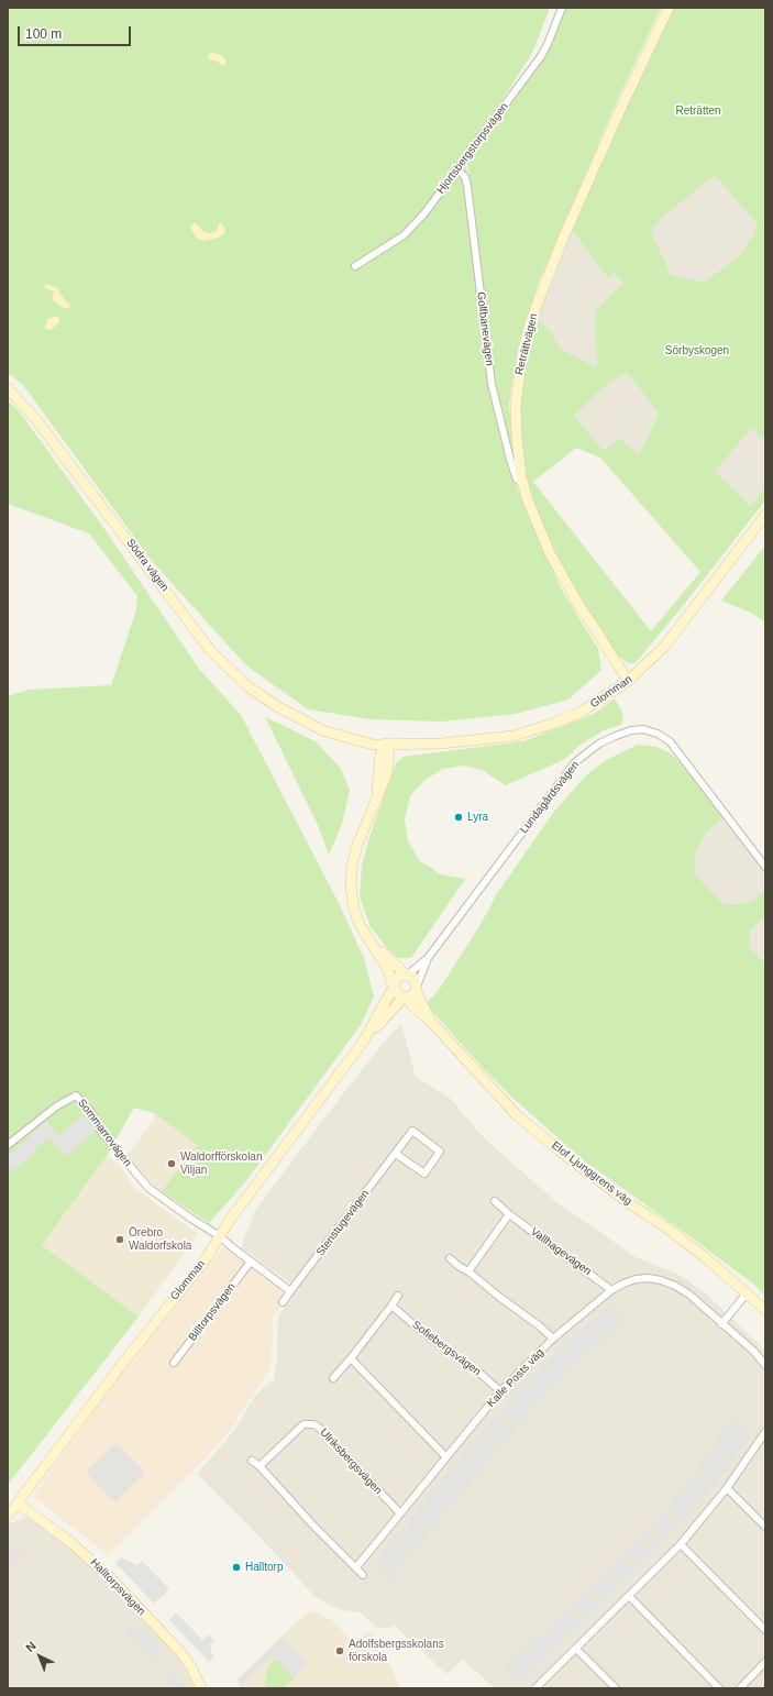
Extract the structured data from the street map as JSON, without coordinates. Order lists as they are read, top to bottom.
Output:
{
  "streets": {
    "street": [
      "Hjortsbergstorpsvägen",
      "Golfbanevägen",
      "Reträttvägen",
      "Södra vägen",
      "Glomman",
      "Lundagårdsvägen",
      "Sommarrovägen",
      "Elof Ljunggrens väg",
      "Stenstugevägen",
      "Vallhagevägen",
      "Billtorpsvägen",
      "Sofiebergsvägen",
      "Kalle Posts väg",
      "Ulriksbergsvägen",
      "Halltorpsvägen"
    ]
  },
  "crossings": [
    ["Hjortsbergstorpsvägen", "Golfbanevägen"],
    ["Golfbanevägen", "Reträttvägen"],
    ["Reträttvägen", "Glomman"],
    ["Södra vägen", "Glomman"],
    ["Glomman", "Lundagårdsvägen"],
    ["Glomman", "Sommarrovägen"],
    ["Glomman", "Elof Ljunggrens väg"],
    ["Glomman", "Halltorpsvägen"],
    ["Lundagårdsvägen", "Elof Ljunggrens väg"],
    ["Vallhagevägen", "Kalle Posts väg"],
    ["Sofiebergsvägen", "Kalle Posts väg"],
    ["Kalle Posts väg", "Ulriksbergsvägen"]
  ],
  "parks": ["Reträtten", "Sörbyskogen"],
  "places": [
    "Lyra",
    "Waldorfförskolan Viljan",
    "Örebro Waldorfskola",
    "Halltorp",
    "Adolfsbergsskolans förskola"
  ],
  "scale_bar": "100 m",
  "north": "top left"
}
